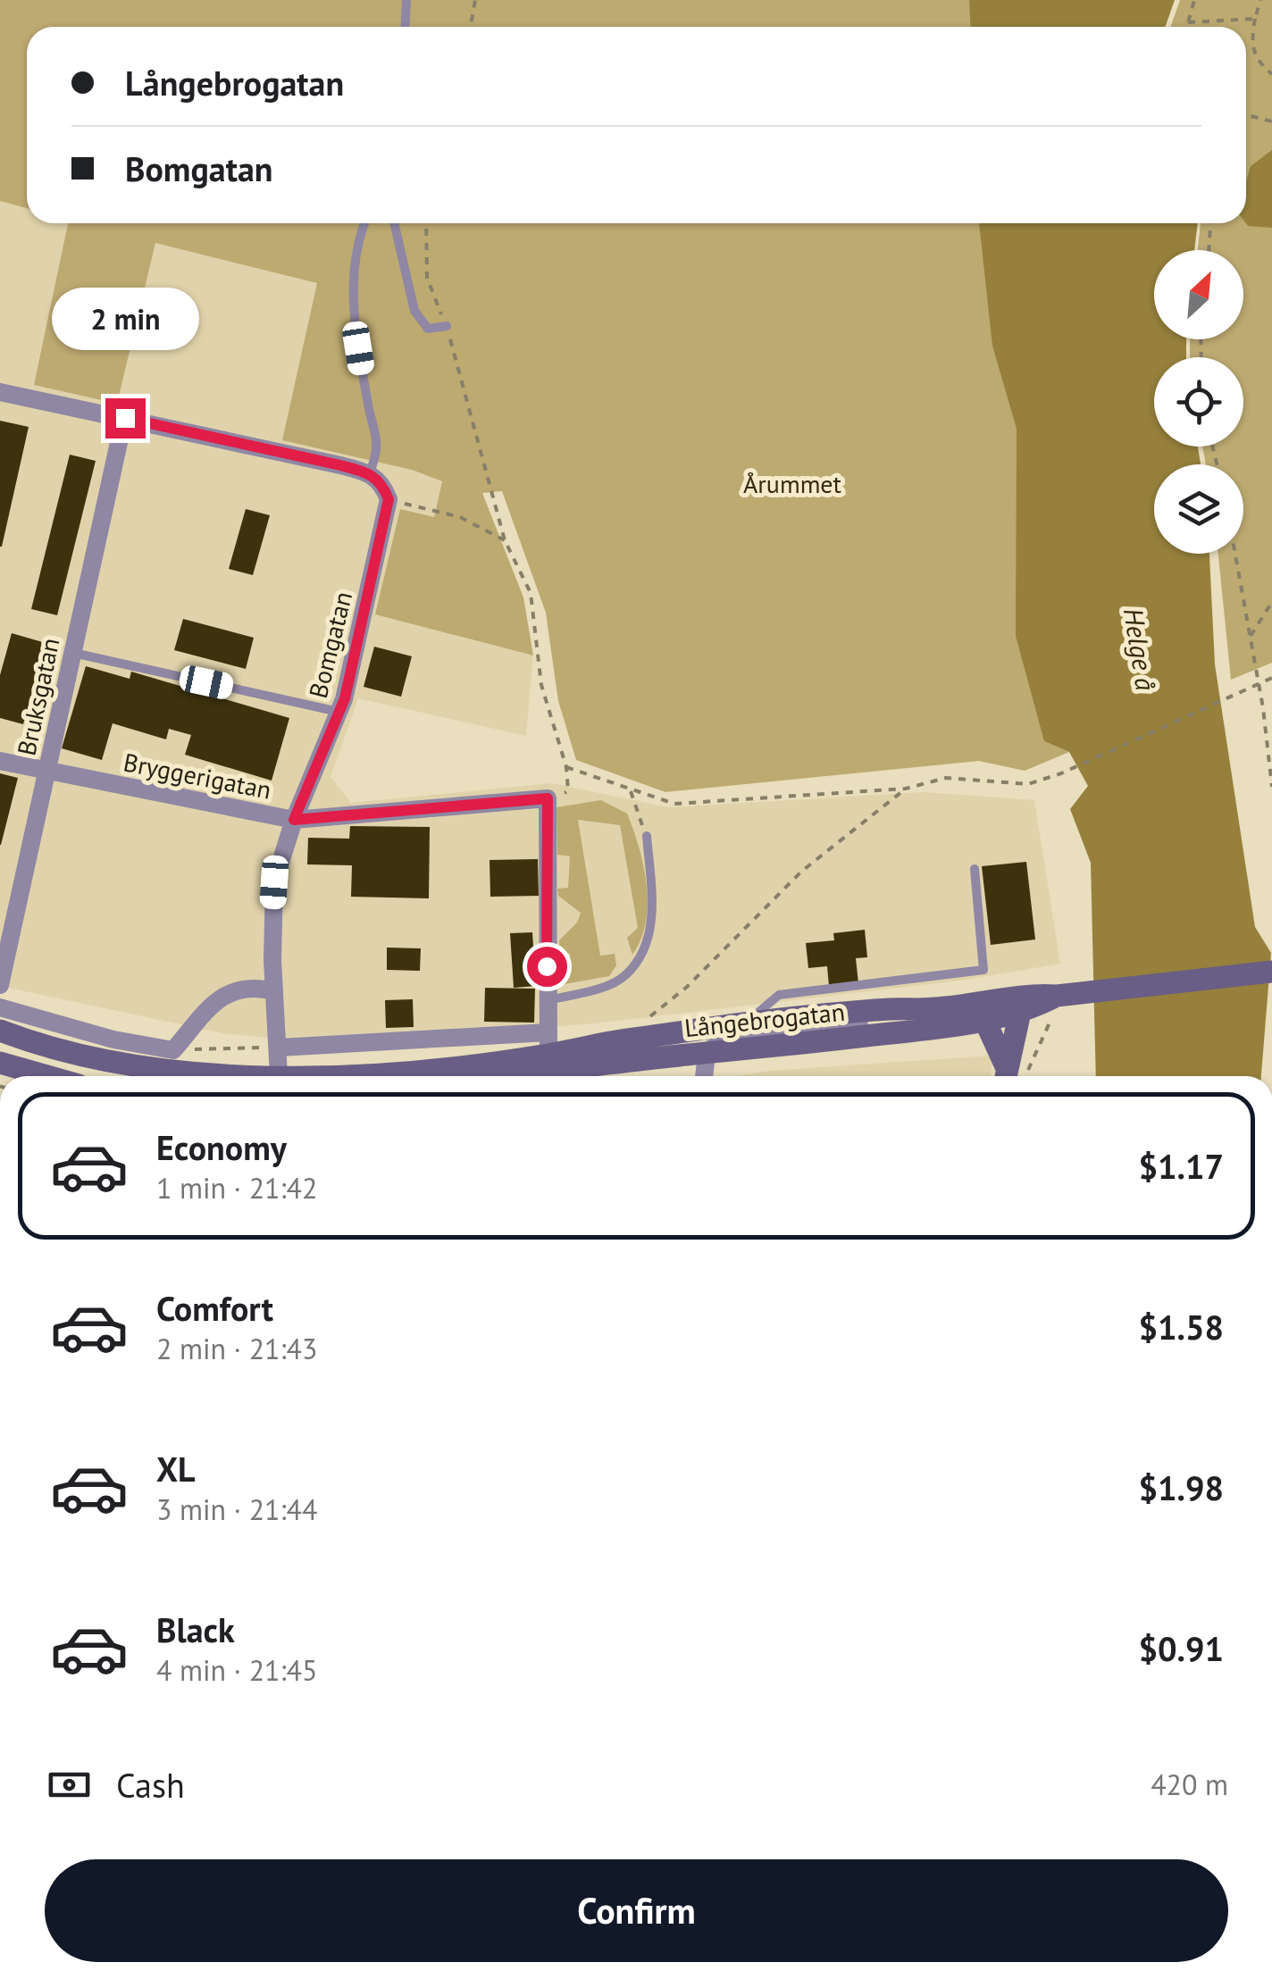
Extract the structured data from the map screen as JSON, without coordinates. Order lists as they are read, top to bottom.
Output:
{
  "streets": {
    "main road": ["Långebrogatan"],
    "street": ["Bomgatan", "Bruksgatan", "Bryggerigatan"]
  },
  "crossings": [
    ["Bomgatan", "Bryggerigatan"],
    ["Bruksgatan", "Bryggerigatan"]
  ],
  "water": ["Helge å"],
  "parks": ["Årummet"],
  "north": "top right",
  "page": {
    "banner": ["Långebrogatan", "Bomgatan"],
    "bubble": "2 min",
    "list": [
      {
        "name": "Economy",
        "note": "1 min · 21:42",
        "value": "$1.17"
      },
      {
        "name": "Comfort",
        "note": "2 min · 21:43",
        "value": "$1.58"
      },
      {
        "name": "XL",
        "note": "3 min · 21:44",
        "value": "$1.98"
      },
      {
        "name": "Black",
        "note": "4 min · 21:45",
        "value": "$0.91"
      }
    ],
    "pay": ["Cash", "420 m"],
    "buttons": "Confirm"
  }
}
